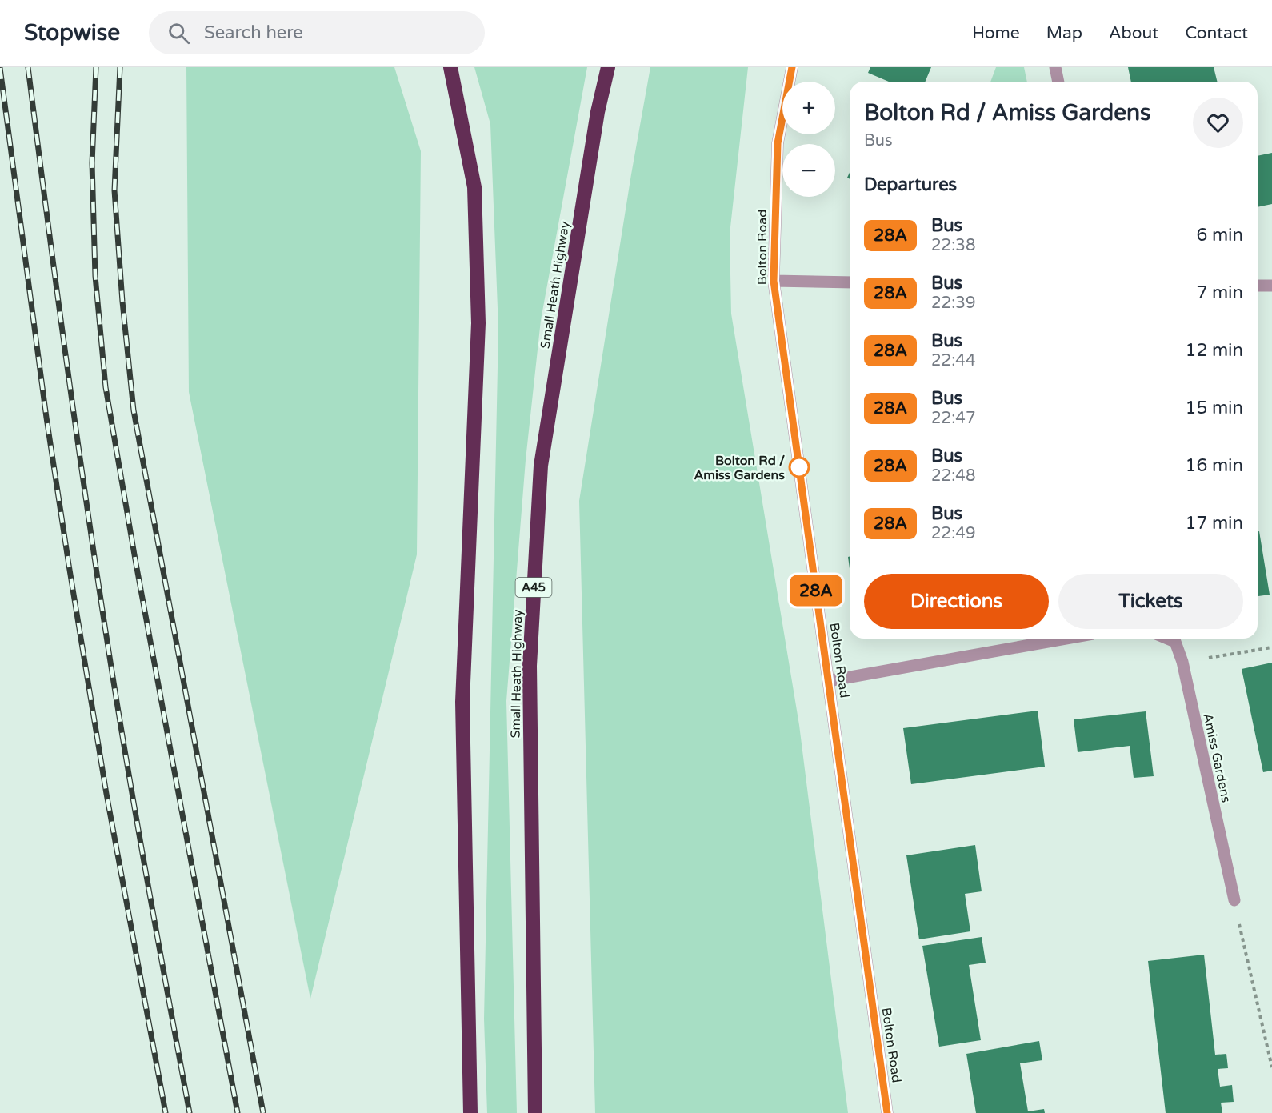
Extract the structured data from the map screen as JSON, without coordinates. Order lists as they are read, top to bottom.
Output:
{
  "streets": {
    "highway": ["Small Heath Highway", "A45"],
    "street": ["Bolton Road", "Amiss Gardens"]
  },
  "places": ["Bolton Rd / Amiss Gardens"],
  "lines": ["bus line 28A"],
  "page": {
    "header": "Stopwise",
    "search": "Search here",
    "nav": [
      "Home",
      "Map",
      "About",
      "Contact"
    ],
    "on_map": "28A",
    "map_buttons": ["+", "−"],
    "heading": [
      ["Bolton Rd / Amiss Gardens", "Bus"],
      "Departures"
    ],
    "list": [
      {
        "mark": "28A",
        "name": "Bus",
        "note": "22:38",
        "value": "6 min"
      },
      {
        "mark": "28A",
        "name": "Bus",
        "note": "22:39",
        "value": "7 min"
      },
      {
        "mark": "28A",
        "name": "Bus",
        "note": "22:44",
        "value": "12 min"
      },
      {
        "mark": "28A",
        "name": "Bus",
        "note": "22:47",
        "value": "15 min"
      },
      {
        "mark": "28A",
        "name": "Bus",
        "note": "22:48",
        "value": "16 min"
      },
      {
        "mark": "28A",
        "name": "Bus",
        "note": "22:49",
        "value": "17 min"
      }
    ],
    "buttons": ["Directions", "Tickets"]
  }
}
